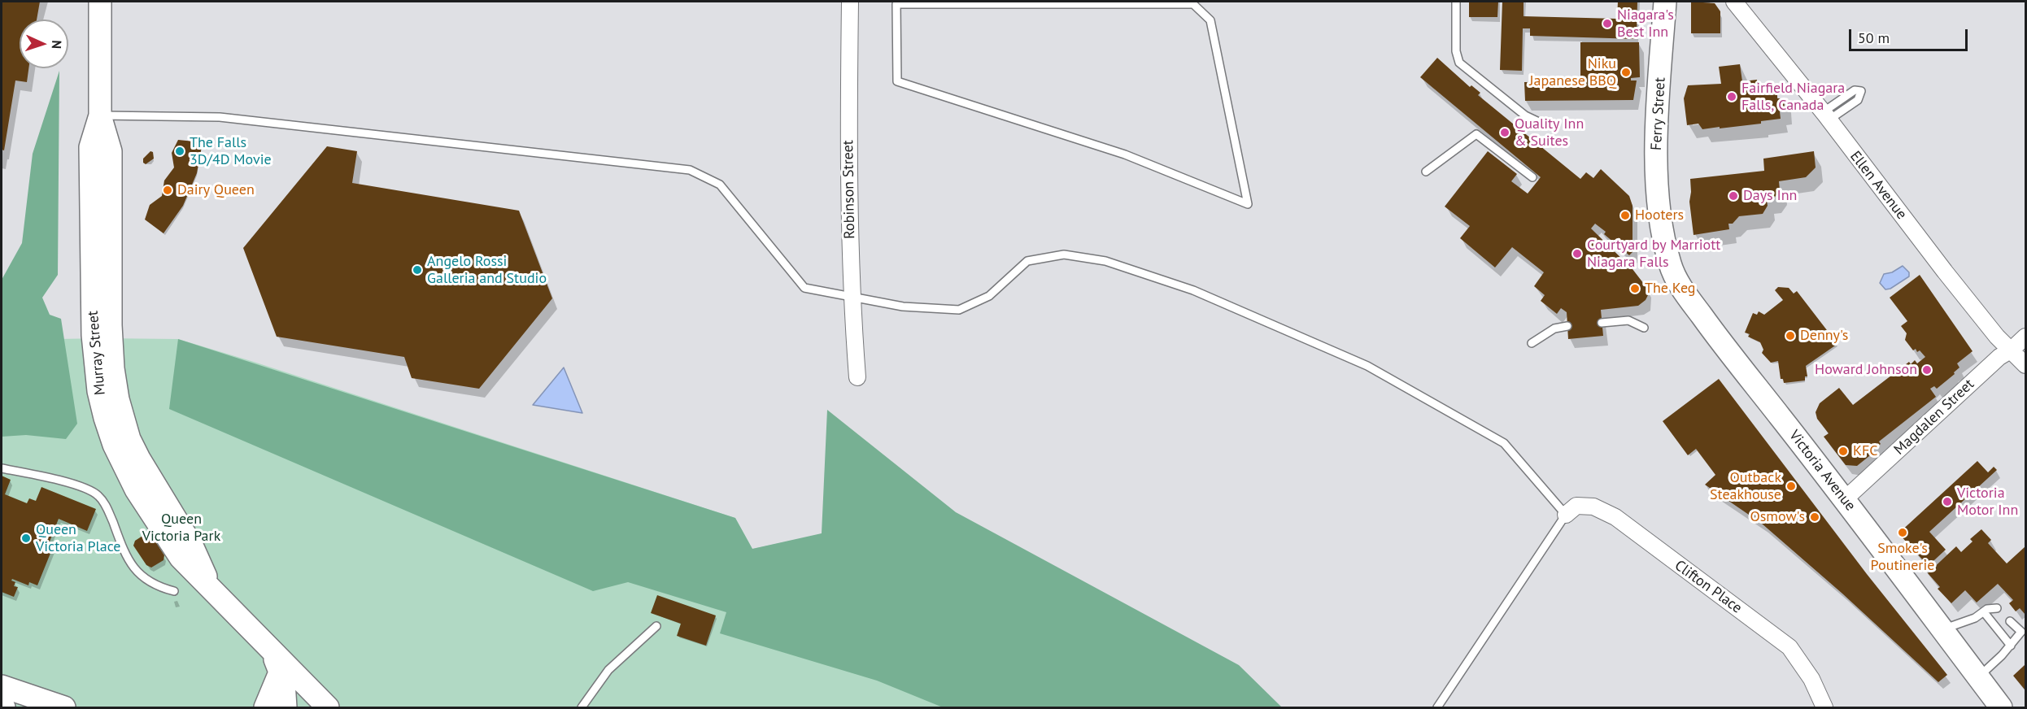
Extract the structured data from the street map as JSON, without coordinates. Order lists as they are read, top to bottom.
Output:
{
  "streets": {
    "main road": ["Ferry Street", "Murray Street", "Victoria Avenue"],
    "street": [
      "Ellen Avenue",
      "Robinson Street",
      "Magdalen Street",
      "Clifton Place"
    ]
  },
  "crossings": [
    ["Ferry Street", "Victoria Avenue"],
    ["Ellen Avenue", "Magdalen Street"],
    ["Magdalen Street", "Victoria Avenue"]
  ],
  "parks": ["Queen Victoria Park"],
  "places": [
    "Niagara's Best Inn",
    "Niku Japanese BBQ",
    "Fairfield Niagara Falls, Canada",
    "Quality Inn & Suites",
    "The Falls 3D/4D Movie",
    "Dairy Queen",
    "Days Inn",
    "Hooters",
    "Courtyard by Marriott Niagara Falls",
    "Angelo Rossi Galleria and Studio",
    "The Keg",
    "Denny's",
    "Howard Johnson",
    "KFC",
    "Outback Steakhouse",
    "Victoria Motor Inn",
    "Osmow's",
    "Smoke's Poutinerie",
    "Queen Victoria Place"
  ],
  "scale_bar": "50 m",
  "north": "right"
}
